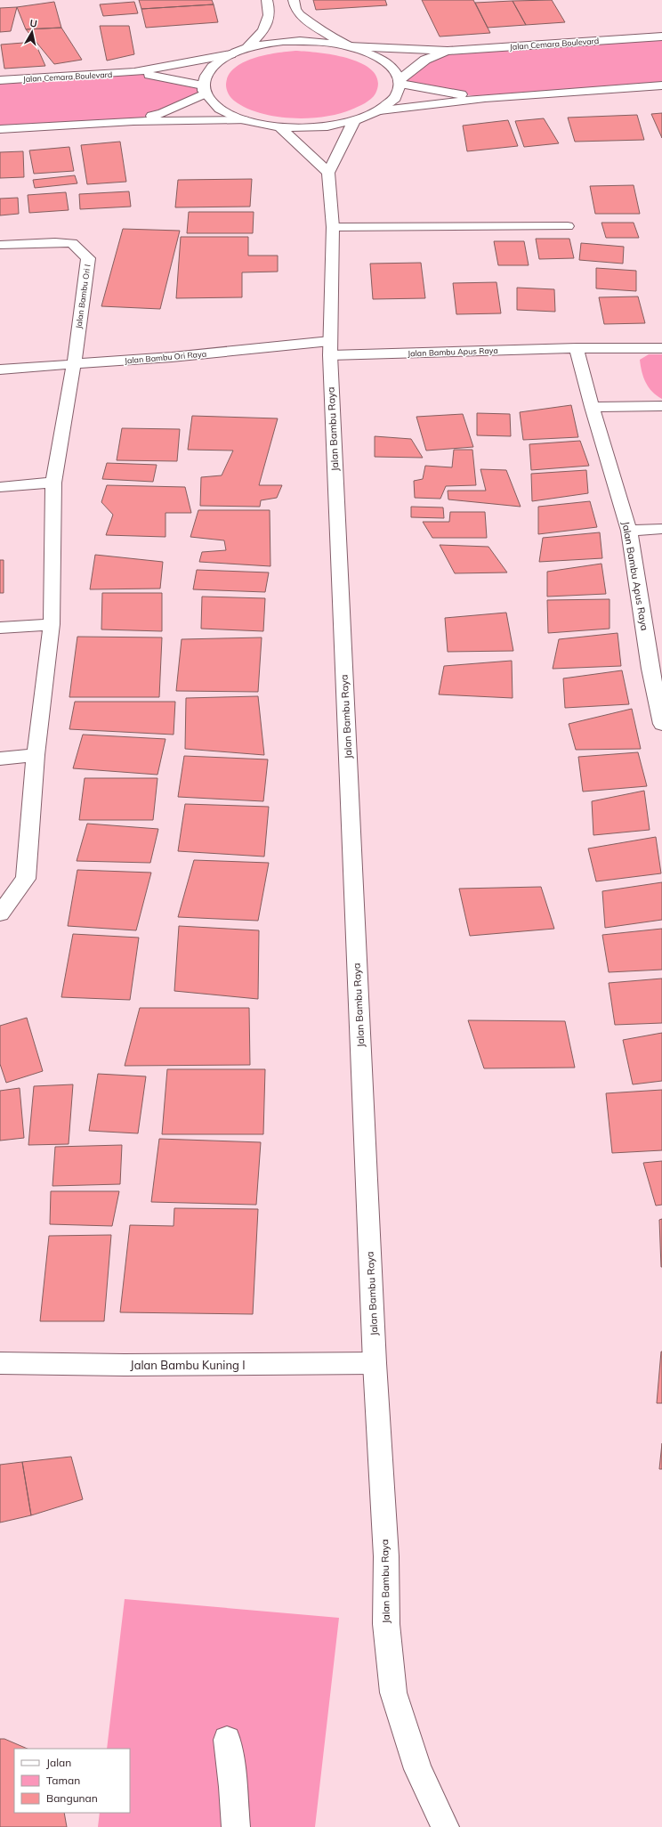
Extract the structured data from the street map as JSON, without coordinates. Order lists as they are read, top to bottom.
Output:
{
  "streets": {
    "street": [
      "Jalan Cemara Boulevard",
      "Jalan Bambu Ori I",
      "Jalan Bambu Apus Raya",
      "Jalan Bambu Ori Raya",
      "Jalan Bambu Raya",
      "Jalan Bambu Kuning I"
    ]
  },
  "crossings": [
    ["Jalan Bambu Ori I", "Jalan Bambu Ori Raya"],
    ["Jalan Bambu Apus Raya", "Jalan Bambu Ori Raya"],
    ["Jalan Bambu Apus Raya", "Jalan Bambu Raya"],
    ["Jalan Bambu Ori Raya", "Jalan Bambu Raya"],
    ["Jalan Bambu Raya", "Jalan Bambu Kuning I"]
  ],
  "legend": ["Jalan", "Taman", "Bangunan"],
  "north": "top"
}
